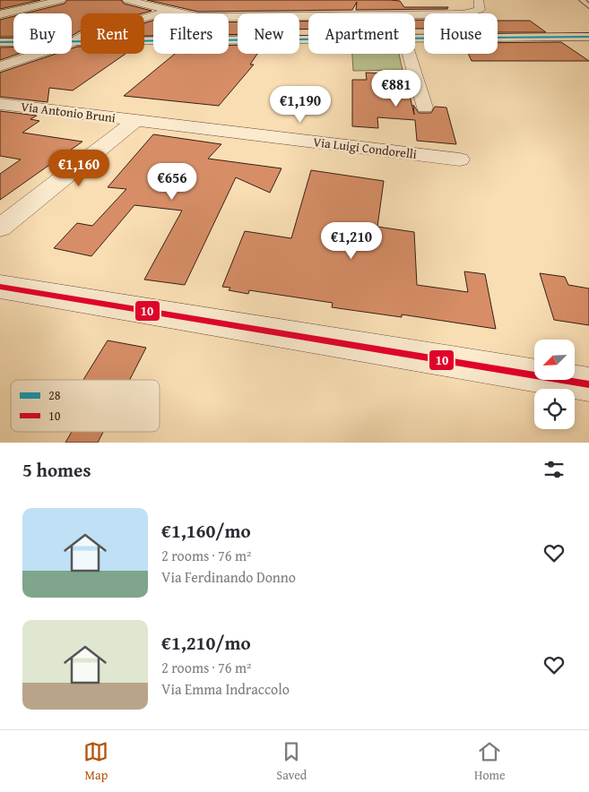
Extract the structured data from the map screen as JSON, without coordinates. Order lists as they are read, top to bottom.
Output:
{
  "streets": {
    "street": ["Via Antonio Bruni", "Via Luigi Condorelli"]
  },
  "crossings": [
    ["Via Antonio Bruni", "Via Luigi Condorelli"]
  ],
  "lines": ["transit line 28", "transit line 10"],
  "legend": ["28", "10"],
  "north": "bottom left",
  "page": {
    "chip": [
      "Buy",
      "Rent",
      "Filters",
      "New",
      "Apartment",
      "House"
    ],
    "price": [
      "€881",
      "€1,190",
      "€1,160",
      "€656",
      "€1,210"
    ],
    "heading": "5 homes",
    "list": [
      {
        "name": "€1,160/mo",
        "note": "2 rooms · 76 m² · Via Ferdinando Donno"
      },
      {
        "name": "€1,210/mo",
        "note": "2 rooms · 76 m² · Via Emma Indraccolo"
      }
    ],
    "tabs": ["Map", "Saved", "Home"]
  }
}
